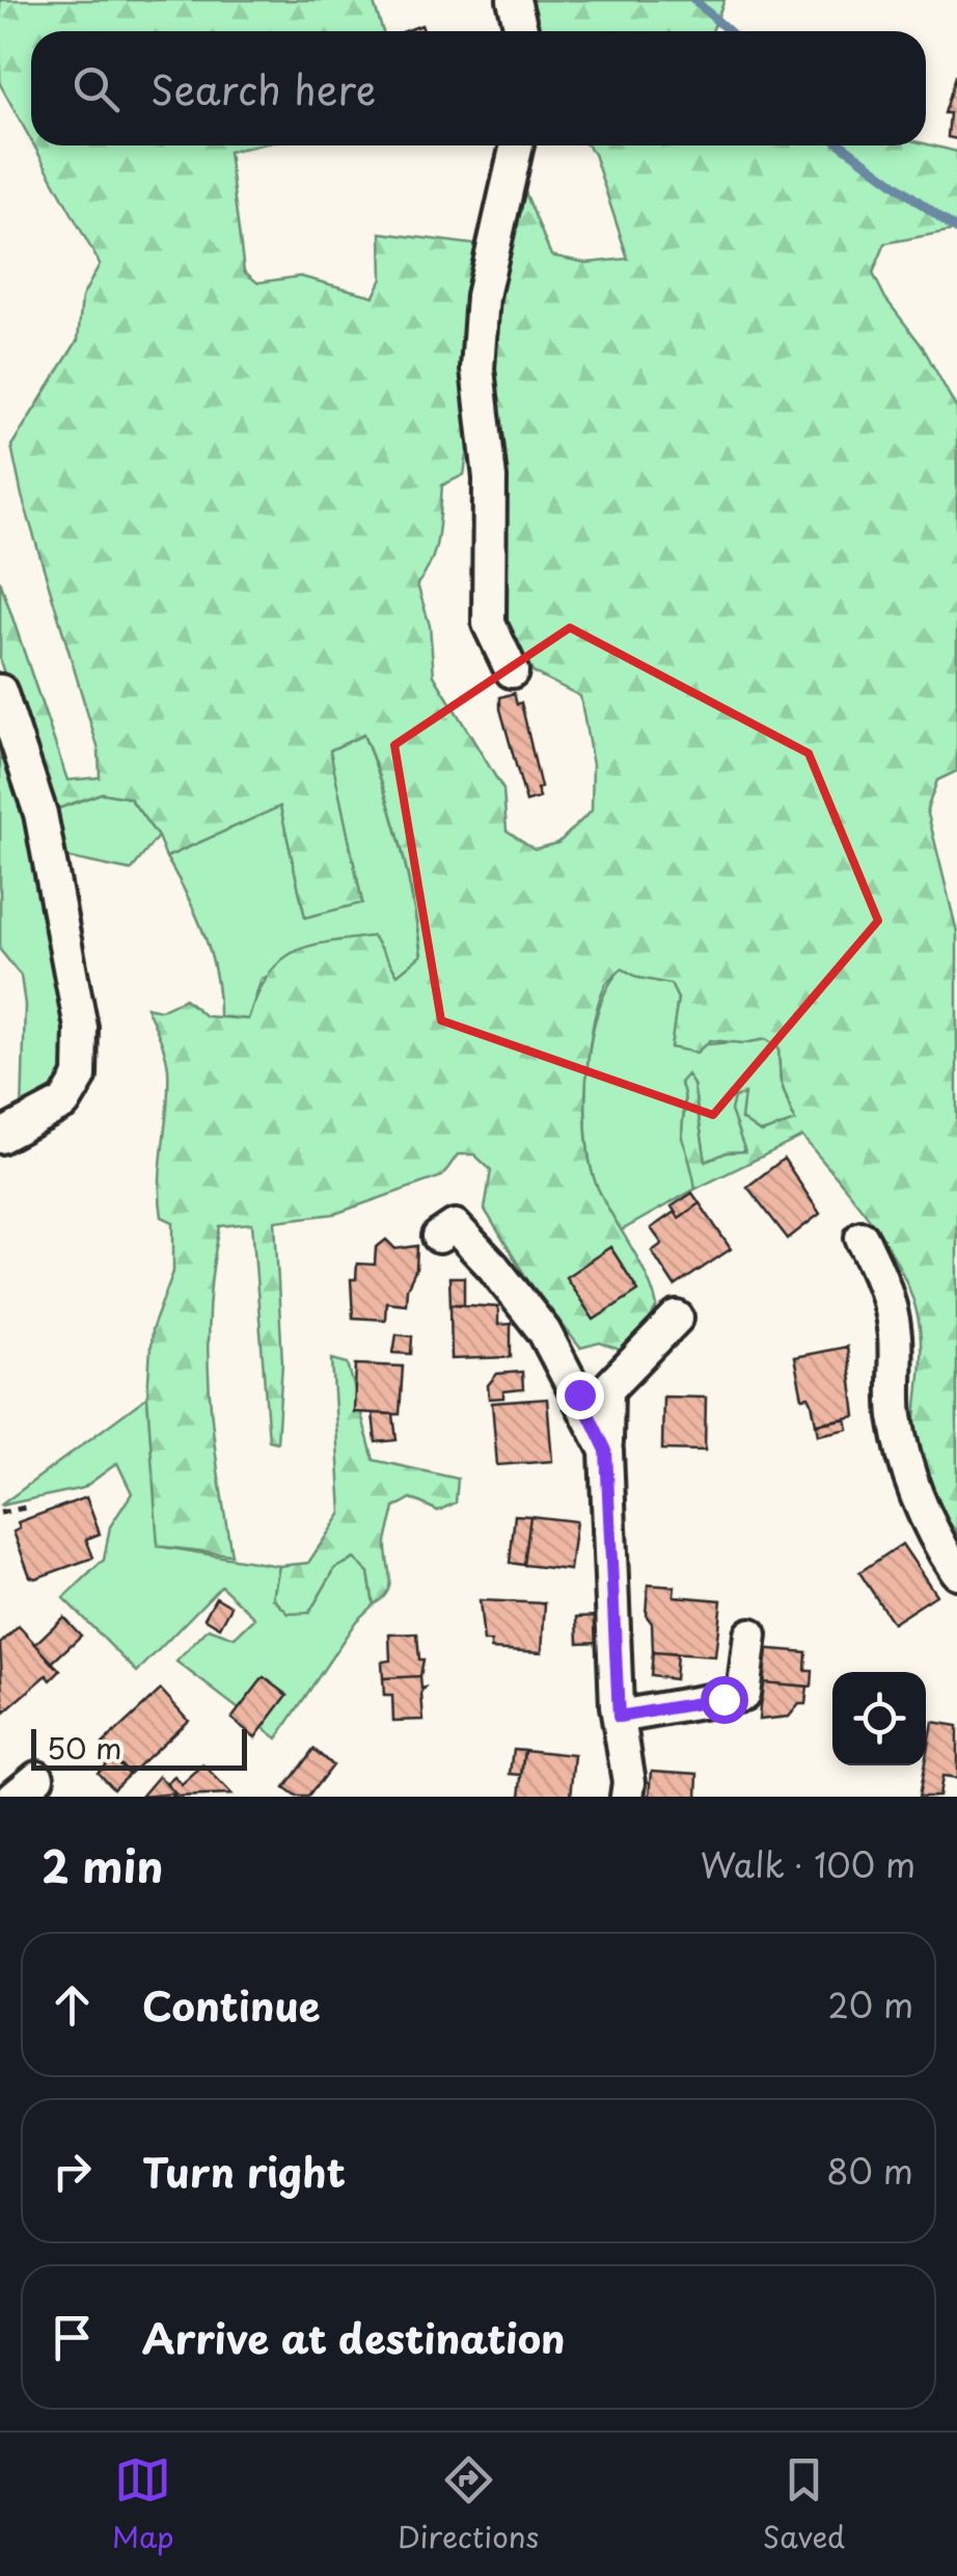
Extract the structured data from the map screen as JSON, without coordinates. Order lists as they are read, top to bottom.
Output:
{
  "scale_bar": "50 m",
  "page": {
    "search": "Search here",
    "scale": "50 m",
    "heading": ["2 min", "Walk · 100 m"],
    "list": [
      ["Continue", "20 m"],
      ["Turn right", "80 m"],
      "Arrive at destination"
    ],
    "nav": ["Map", "Directions", "Saved"]
  }
}
